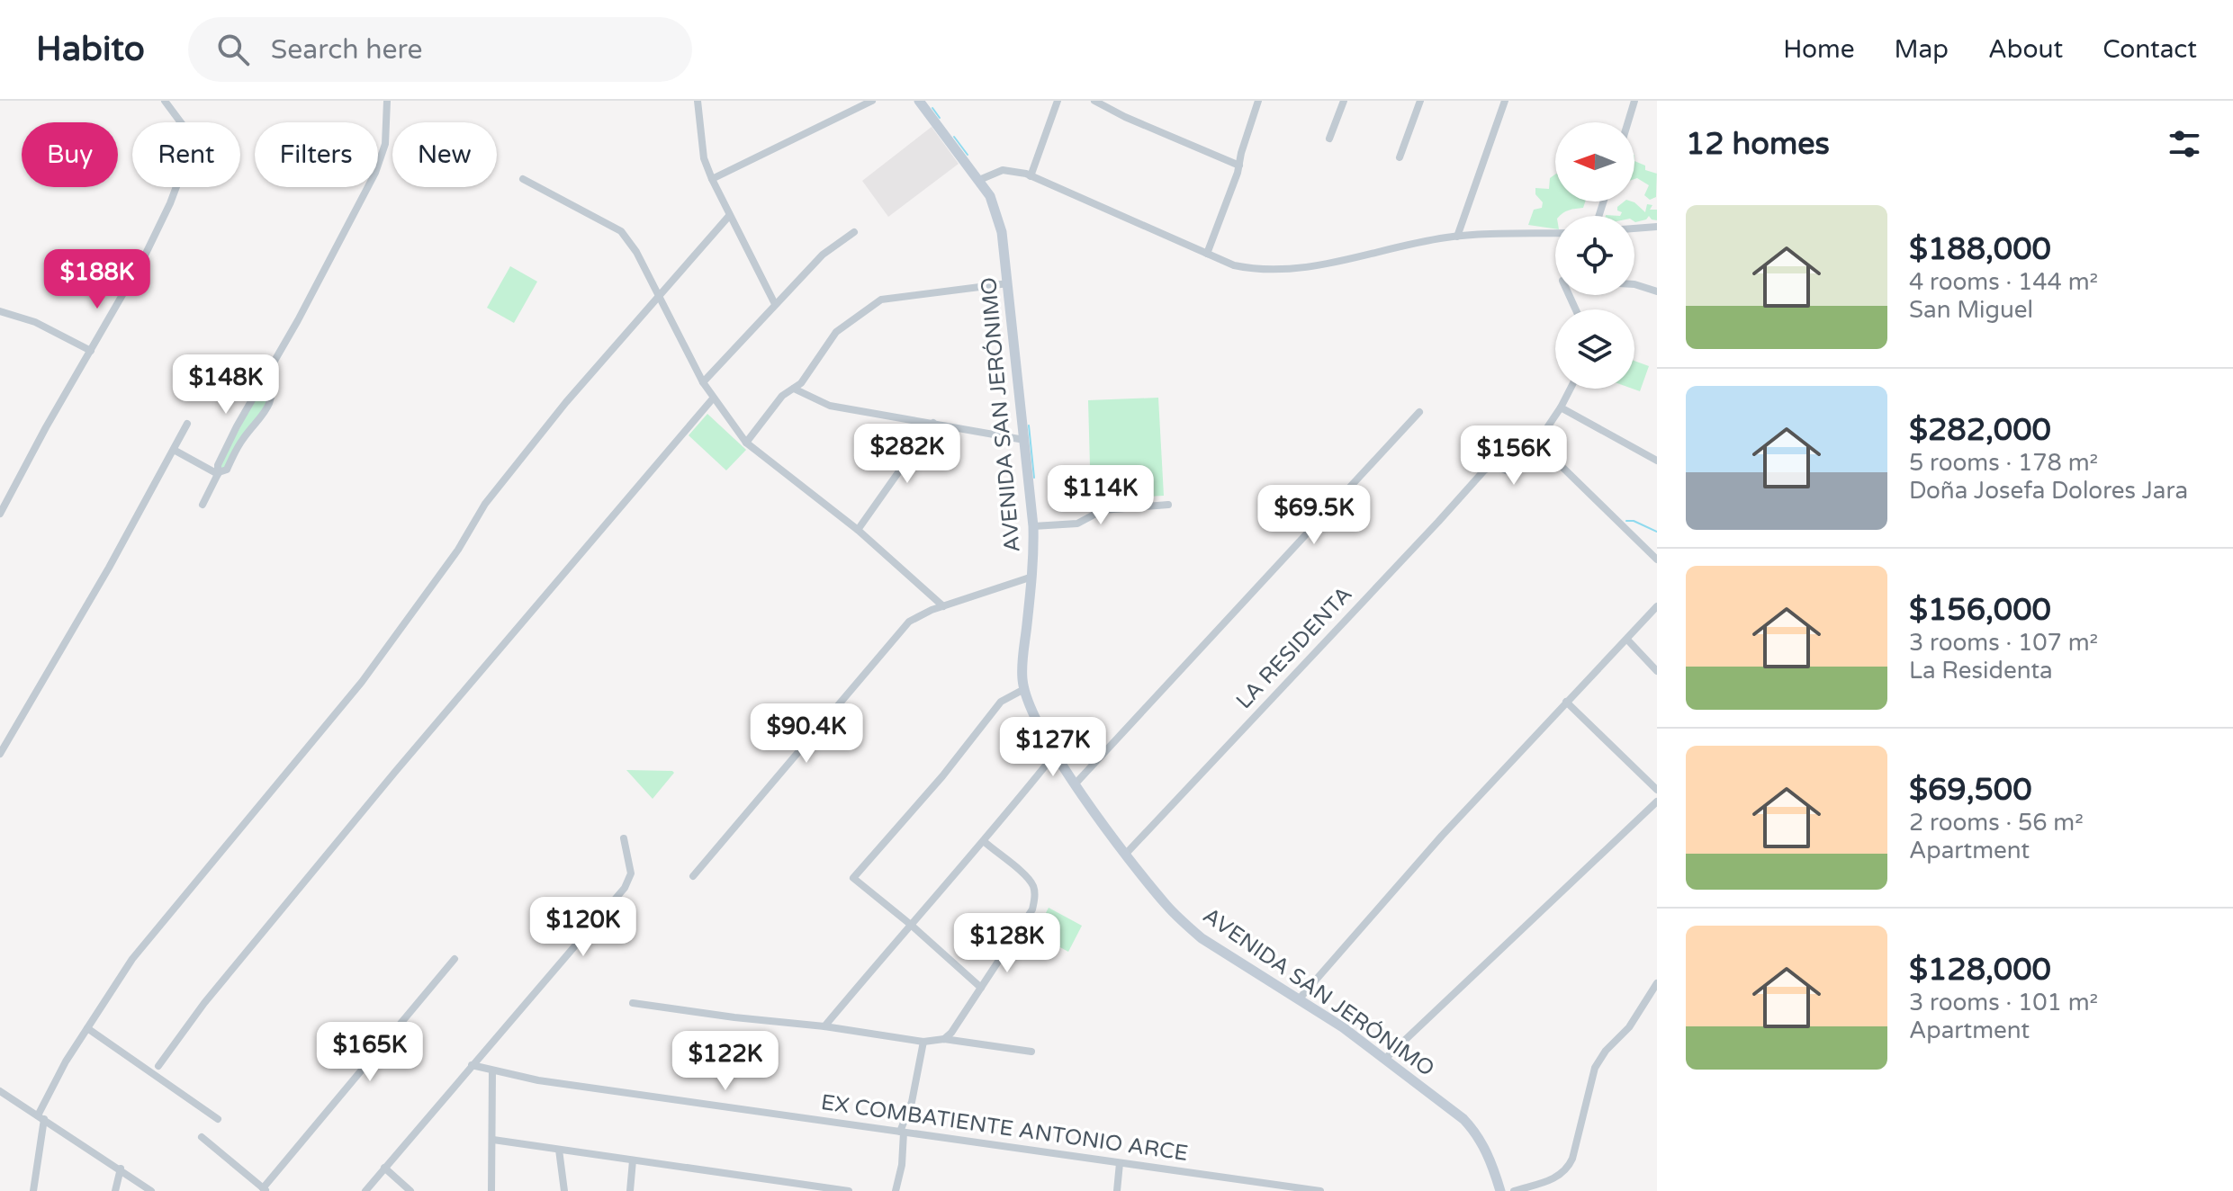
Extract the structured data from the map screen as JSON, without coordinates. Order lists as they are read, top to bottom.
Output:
{
  "streets": {
    "street": ["AVENIDA SAN JERÓNIMO", "LA RESIDENTA", "EX COMBATIENTE ANTONIO ARCE"]
  },
  "crossings": [
    ["AVENIDA SAN JERÓNIMO", "LA RESIDENTA"]
  ],
  "north": "left",
  "page": {
    "header": "Habito",
    "search": "Search here",
    "nav": [
      "Home",
      "Map",
      "About",
      "Contact"
    ],
    "heading": "12 homes",
    "chip": [
      "Buy",
      "Rent",
      "Filters",
      "New"
    ],
    "list": [
      {
        "name": "$188,000",
        "note": "4 rooms · 144 m² · San Miguel"
      },
      {
        "name": "$282,000",
        "note": "5 rooms · 178 m² · Doña Josefa Dolores Jara"
      },
      {
        "name": "$156,000",
        "note": "3 rooms · 107 m² · La Residenta"
      },
      {
        "name": "$69,500",
        "note": "2 rooms · 56 m² · Apartment"
      },
      {
        "name": "$128,000",
        "note": "3 rooms · 101 m² · Apartment"
      }
    ],
    "price": [
      "$188K",
      "$148K",
      "$282K",
      "$156K",
      "$114K",
      "$69.5K",
      "$90.4K",
      "$127K",
      "$120K",
      "$128K",
      "$165K",
      "$122K"
    ]
  }
}
